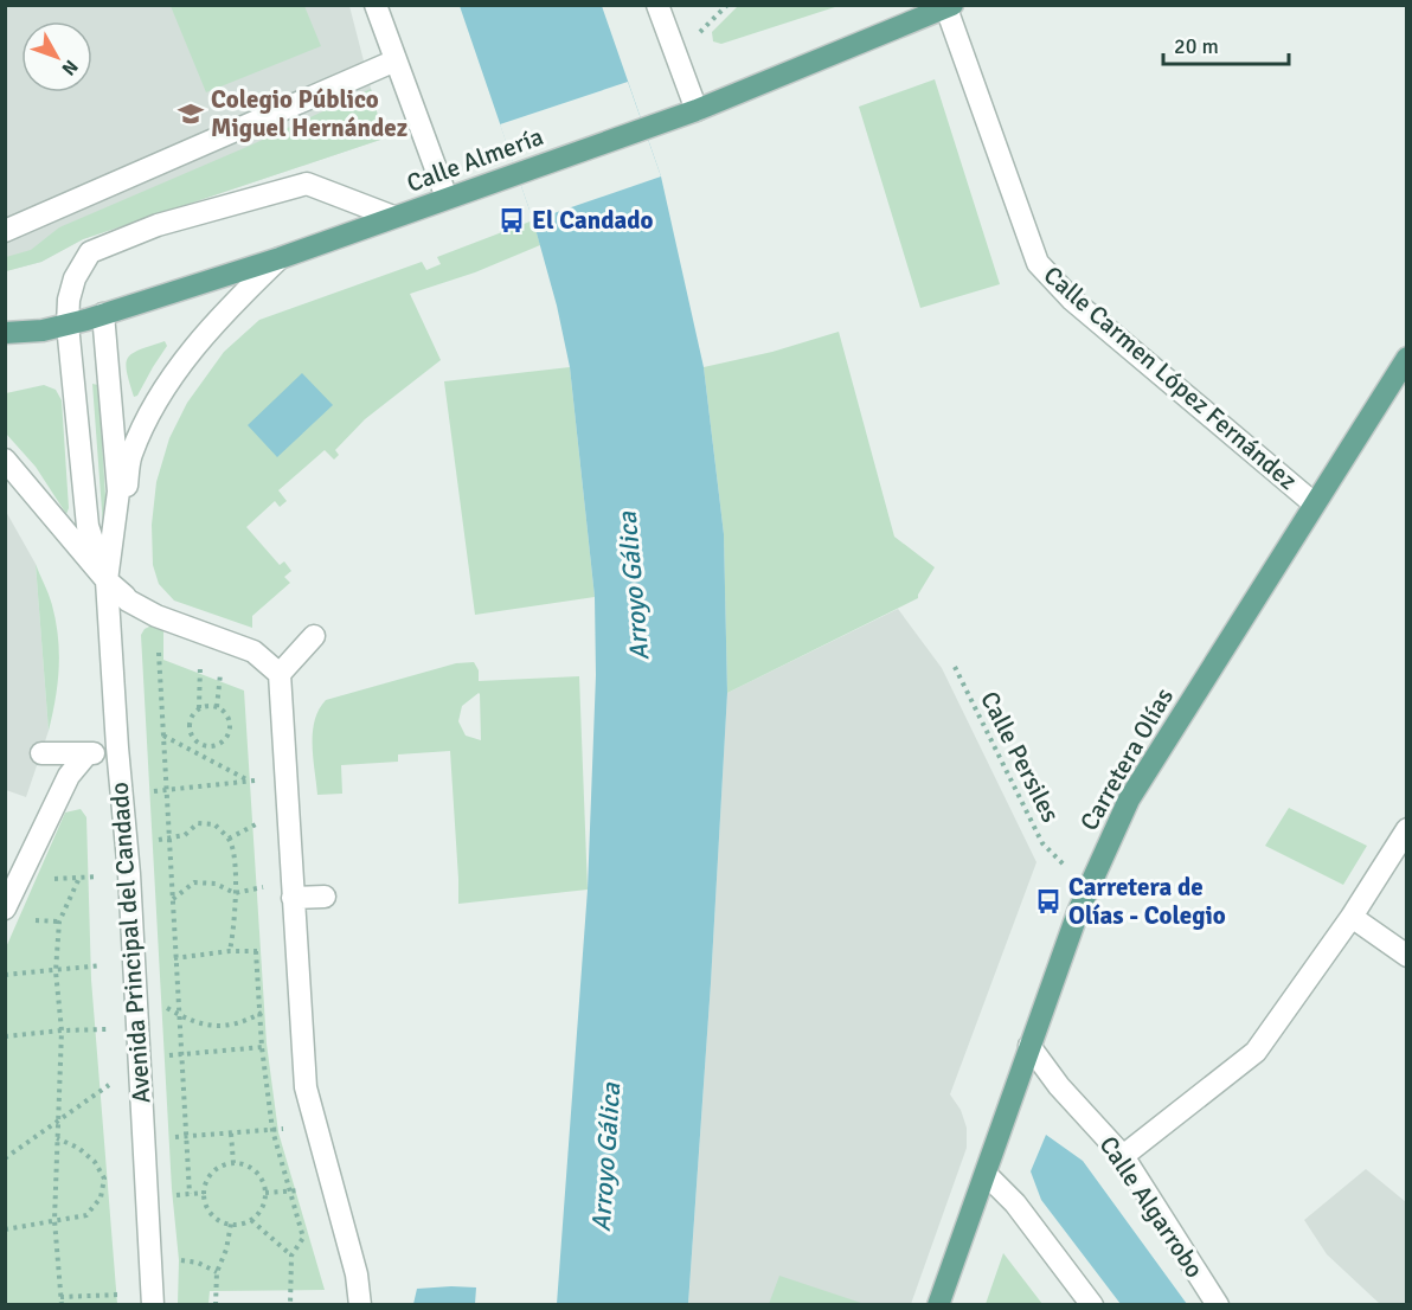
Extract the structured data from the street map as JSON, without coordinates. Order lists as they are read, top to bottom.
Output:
{
  "streets": {
    "main road": ["Calle Almería", "Carretera Olías"],
    "street": ["Calle Carmen López Fernández", "Avenida Principal del Candado", "Calle Algarrobo"],
    "path": ["Calle Persiles"]
  },
  "crossings": [
    ["Calle Almería", "Calle Carmen López Fernández"],
    ["Calle Almería", "Avenida Principal del Candado"],
    ["Calle Carmen López Fernández", "Carretera Olías"],
    ["Calle Persiles", "Carretera Olías"],
    ["Carretera Olías", "Calle Algarrobo"]
  ],
  "water": ["Arroyo Gálica"],
  "places": {
    "school or university": ["Colegio Público Miguel Hernández"],
    "bus stop": ["El Candado", "Carretera de Olías - Colegio"]
  },
  "scale_bar": "20 m",
  "north": "bottom right"
}
